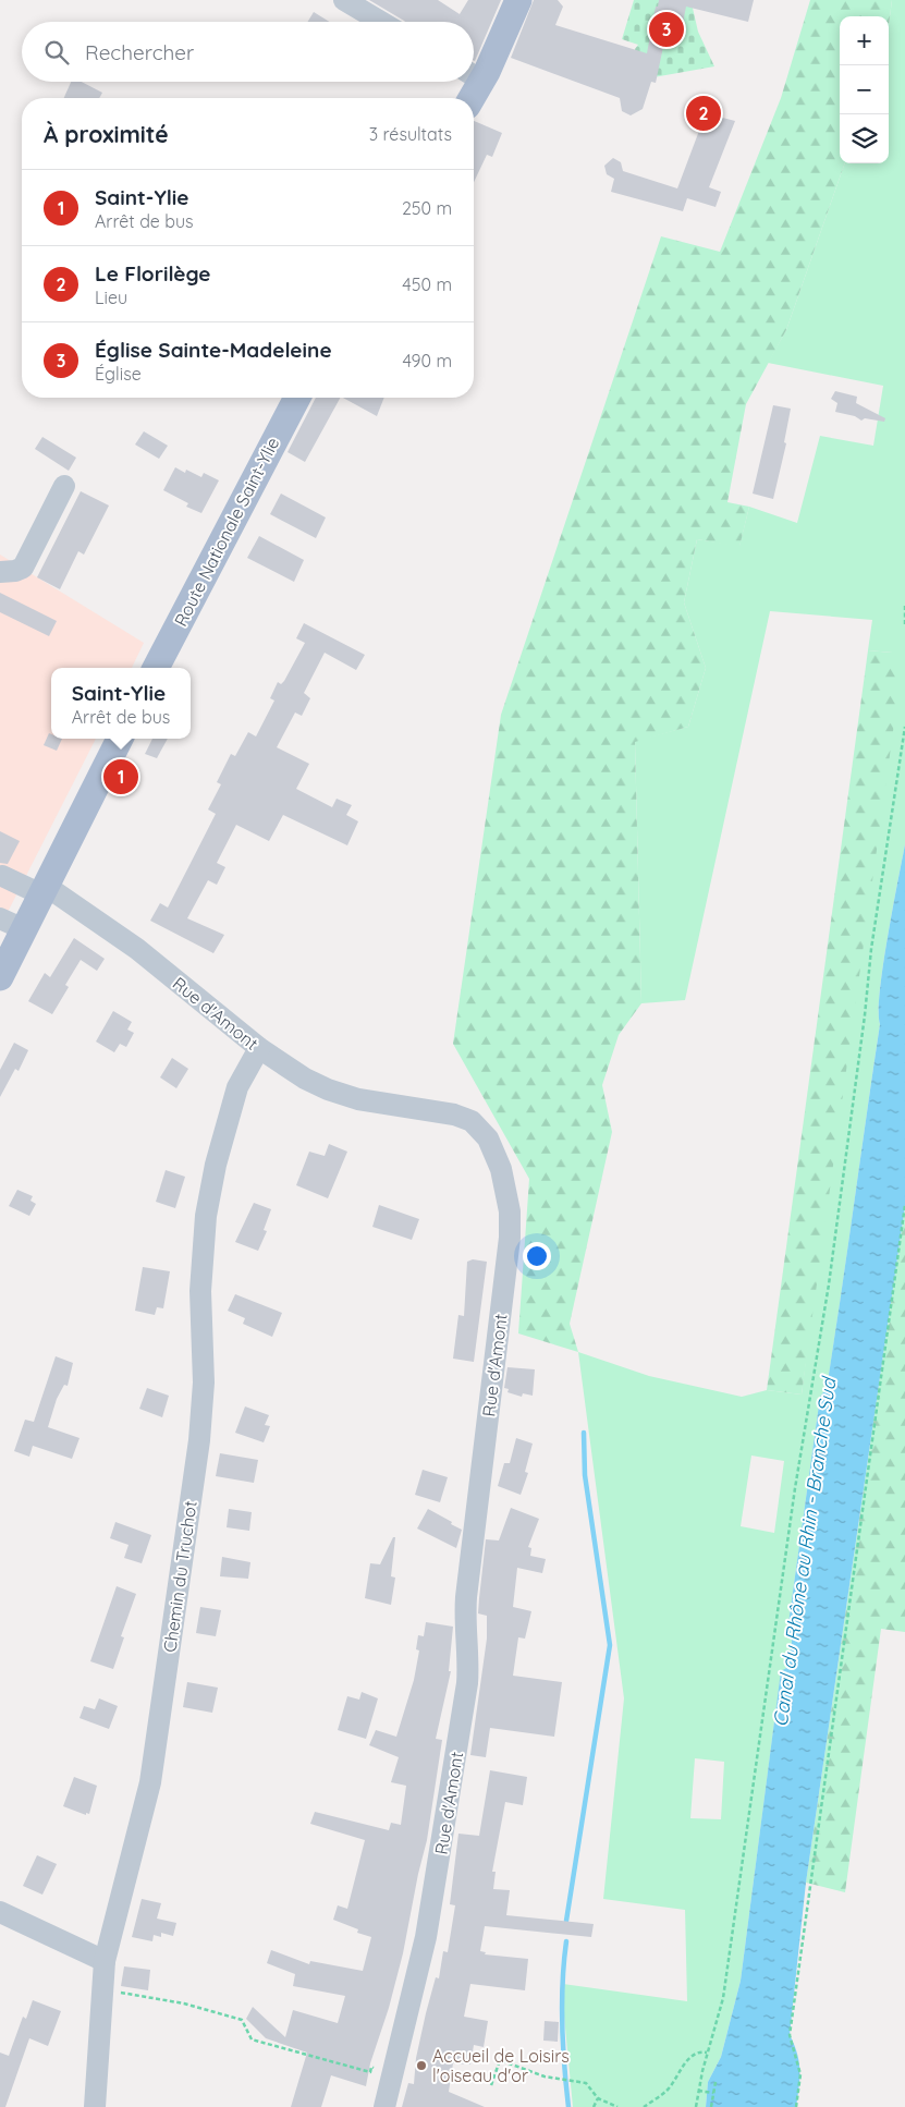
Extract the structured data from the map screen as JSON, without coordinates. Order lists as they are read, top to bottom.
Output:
{
  "streets": {
    "main road": ["Route Nationale Saint-Ylie"],
    "street": ["Rue d'Amont", "Chemin du Truchot"]
  },
  "crossings": [
    ["Rue d'Amont", "Chemin du Truchot"]
  ],
  "water": ["Canal du Rhône au Rhin - Branche Sud"],
  "places": ["Accueil de Loisirs l'oiseau d'or"],
  "page": {
    "pins": ["3", "2", "1"],
    "map_buttons": ["+", "−"],
    "search": "Rechercher",
    "heading": ["À proximité", "3 résultats"],
    "list": [
      {
        "mark": "1",
        "name": "Saint-Ylie",
        "note": "Arrêt de bus",
        "value": "250 m"
      },
      {
        "mark": "2",
        "name": "Le Florilège",
        "note": "Lieu",
        "value": "450 m"
      },
      {
        "mark": "3",
        "name": "Église Sainte-Madeleine",
        "note": "Église",
        "value": "490 m"
      }
    ],
    "popup": ["Saint-Ylie", "Arrêt de bus"]
  }
}
